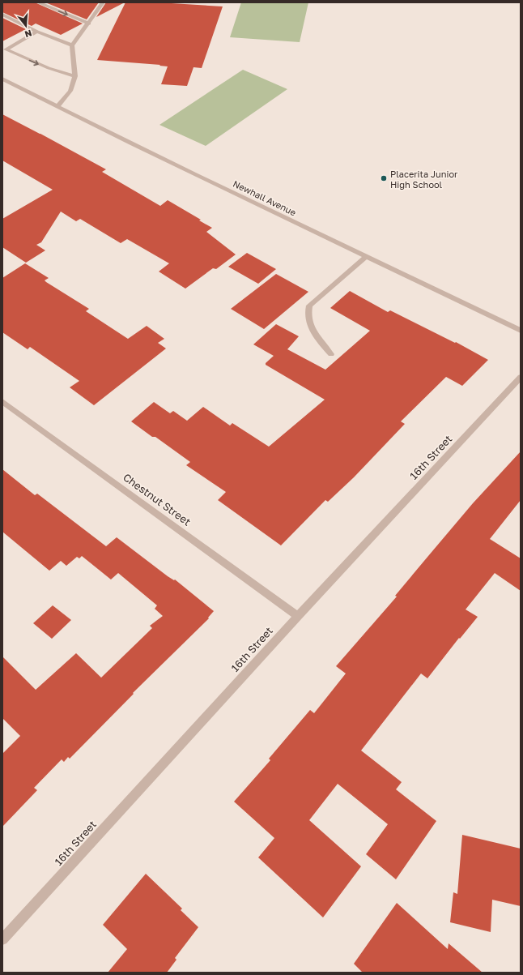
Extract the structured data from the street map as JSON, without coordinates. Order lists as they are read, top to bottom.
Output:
{
  "streets": {
    "street": ["Newhall Avenue", "16th Street", "Chestnut Street"]
  },
  "crossings": [
    ["16th Street", "Chestnut Street"]
  ],
  "places": ["Placerita Junior High School"],
  "north": "bottom"
}
